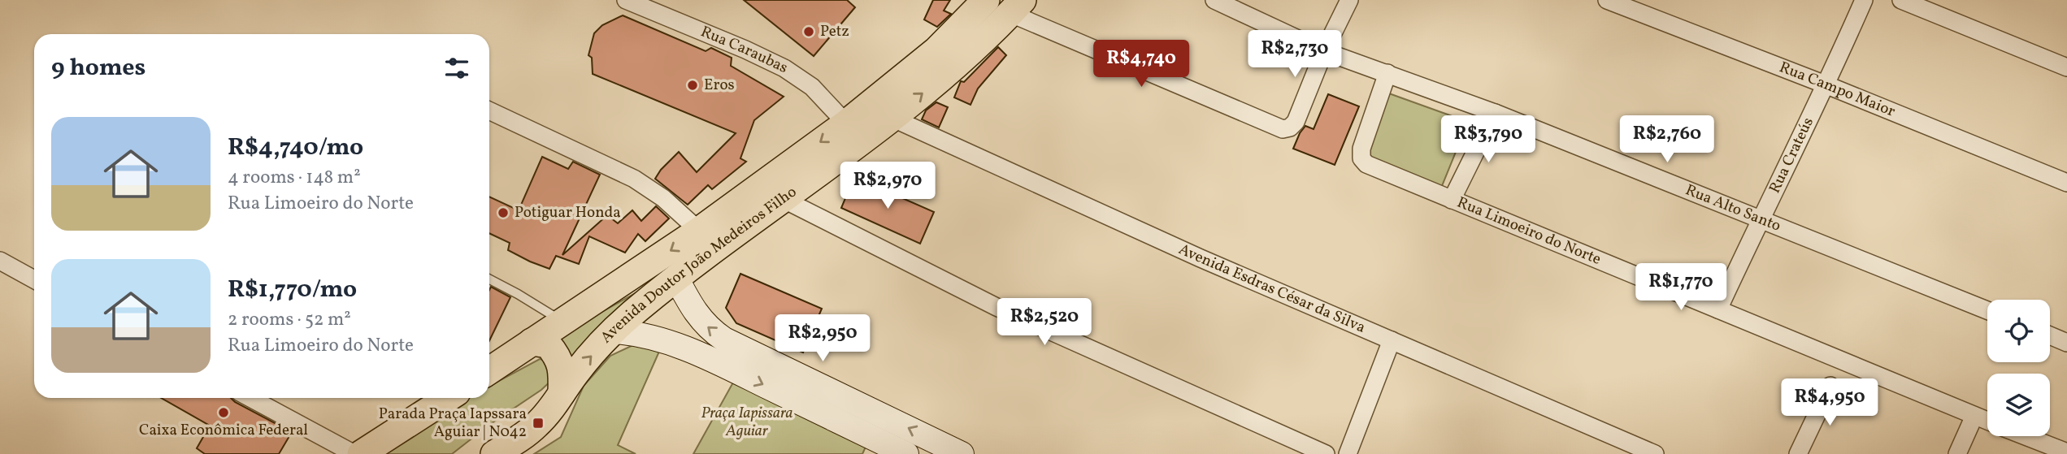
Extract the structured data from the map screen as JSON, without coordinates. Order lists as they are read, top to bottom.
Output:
{
  "streets": {
    "main road": ["Avenida Doutor João Medeiros Filho"],
    "street": [
      "Rua Caraubas",
      "Rua Campo Maior",
      "Rua Crateús",
      "Rua Alto Santo",
      "Rua Limoeiro do Norte",
      "Avenida Esdras César da Silva"
    ]
  },
  "crossings": [
    ["Rua Caraubas", "Avenida Doutor João Medeiros Filho"],
    ["Rua Campo Maior", "Rua Crateús"],
    ["Rua Crateús", "Rua Alto Santo"],
    ["Rua Crateús", "Rua Limoeiro do Norte"],
    ["Rua Alto Santo", "Rua Limoeiro do Norte"],
    ["Avenida Doutor João Medeiros Filho", "Avenida Esdras César da Silva"]
  ],
  "parks": ["Praça Iapissara Aguiar"],
  "places": {
    "other": [
      "Petz",
      "Eros",
      "Potiguar Honda",
      "Caixa Econômica Federal"
    ],
    "transit": ["Parada Praça Iapssara Aguiar | N042"]
  },
  "page": {
    "price": [
      "R$2,730",
      "R$4,740",
      "R$3,790",
      "R$2,760",
      "R$2,970",
      "R$1,770",
      "R$2,520",
      "R$2,950",
      "R$4,950"
    ],
    "heading": "9 homes",
    "list": [
      {
        "name": "R$4,740/mo",
        "note": "4 rooms · 148 m² · Rua Limoeiro do Norte"
      },
      {
        "name": "R$1,770/mo",
        "note": "2 rooms · 52 m² · Rua Limoeiro do Norte"
      }
    ]
  }
}
